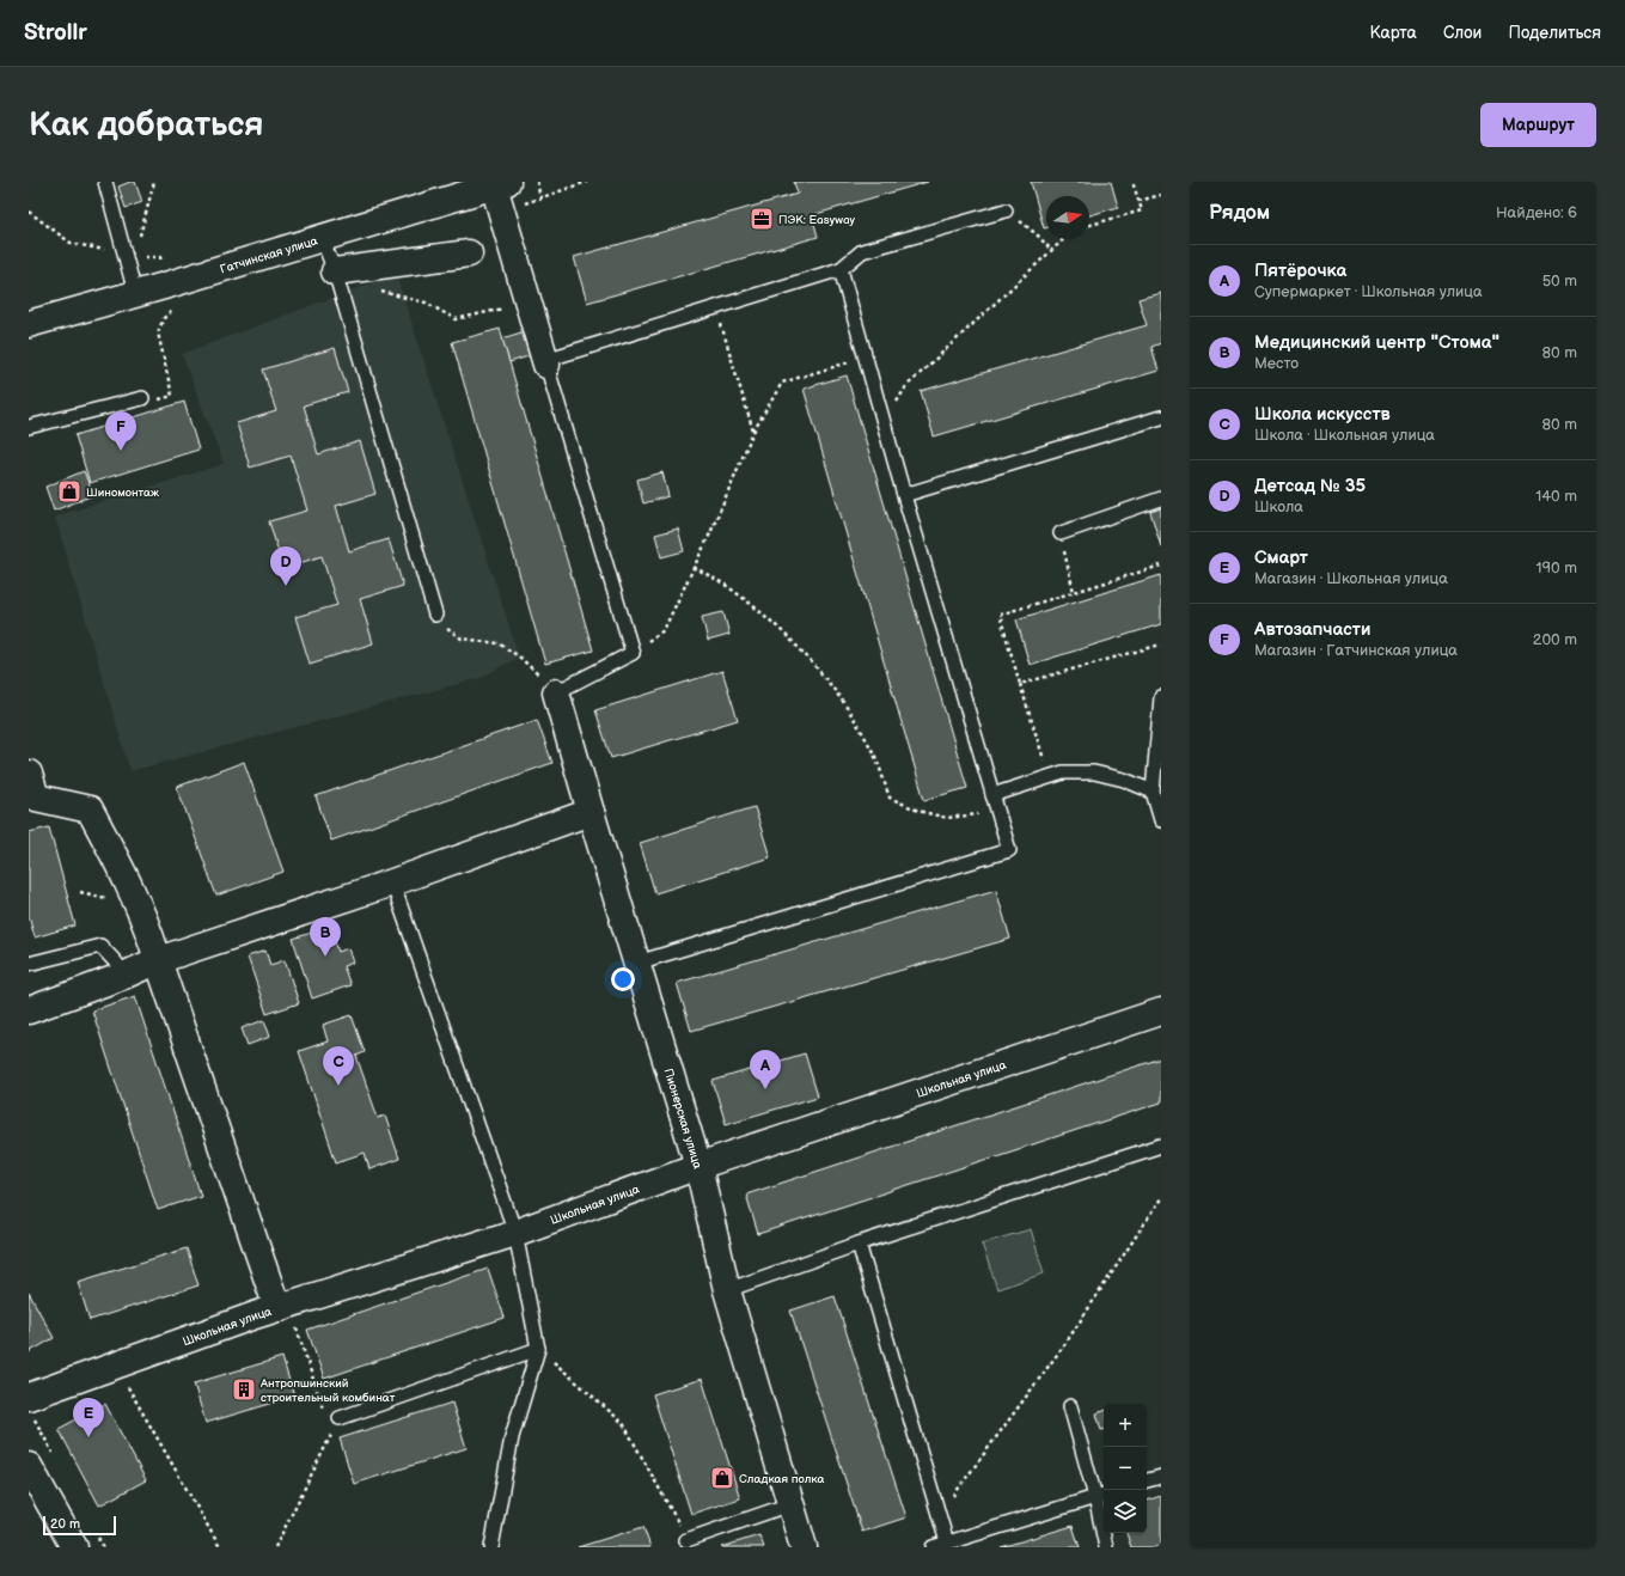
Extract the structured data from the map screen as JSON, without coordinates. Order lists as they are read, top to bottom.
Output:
{
  "streets": {
    "street": ["Гатчинская улица", "Школьная улица", "Пионерская улица"]
  },
  "crossings": [
    ["Школьная улица", "Пионерская улица"]
  ],
  "places": {
    "office": ["ПЭК: Easyway"],
    "shop": ["Шиномонтаж", "Сладкая полка"],
    "building": ["Антропшинский строительный комбинат"]
  },
  "scale_bar": "20 m",
  "north": "right",
  "page": {
    "header": "Strollr",
    "nav": ["Карта", "Слои", "Поделиться"],
    "buttons": "Маршрут",
    "title": "Как добраться",
    "heading": ["Рядом", "Найдено: 6"],
    "list": [
      {
        "mark": "A",
        "name": "Пятёрочка",
        "note": "Супермаркет · Школьная улица",
        "value": "50 m"
      },
      {
        "mark": "B",
        "name": "Медицинский центр \"Стома\"",
        "note": "Место",
        "value": "80 m"
      },
      {
        "mark": "C",
        "name": "Школа искусств",
        "note": "Школа · Школьная улица",
        "value": "80 m"
      },
      {
        "mark": "D",
        "name": "Детсад № 35",
        "note": "Школа",
        "value": "140 m"
      },
      {
        "mark": "E",
        "name": "Смарт",
        "note": "Магазин · Школьная улица",
        "value": "190 m"
      },
      {
        "mark": "F",
        "name": "Автозапчасти",
        "note": "Магазин · Гатчинская улица",
        "value": "200 m"
      }
    ],
    "pins": [
      "F",
      "D",
      "B",
      "C",
      "A",
      "E"
    ],
    "map_buttons": ["+", "−"],
    "scale": "20 m"
  }
}
